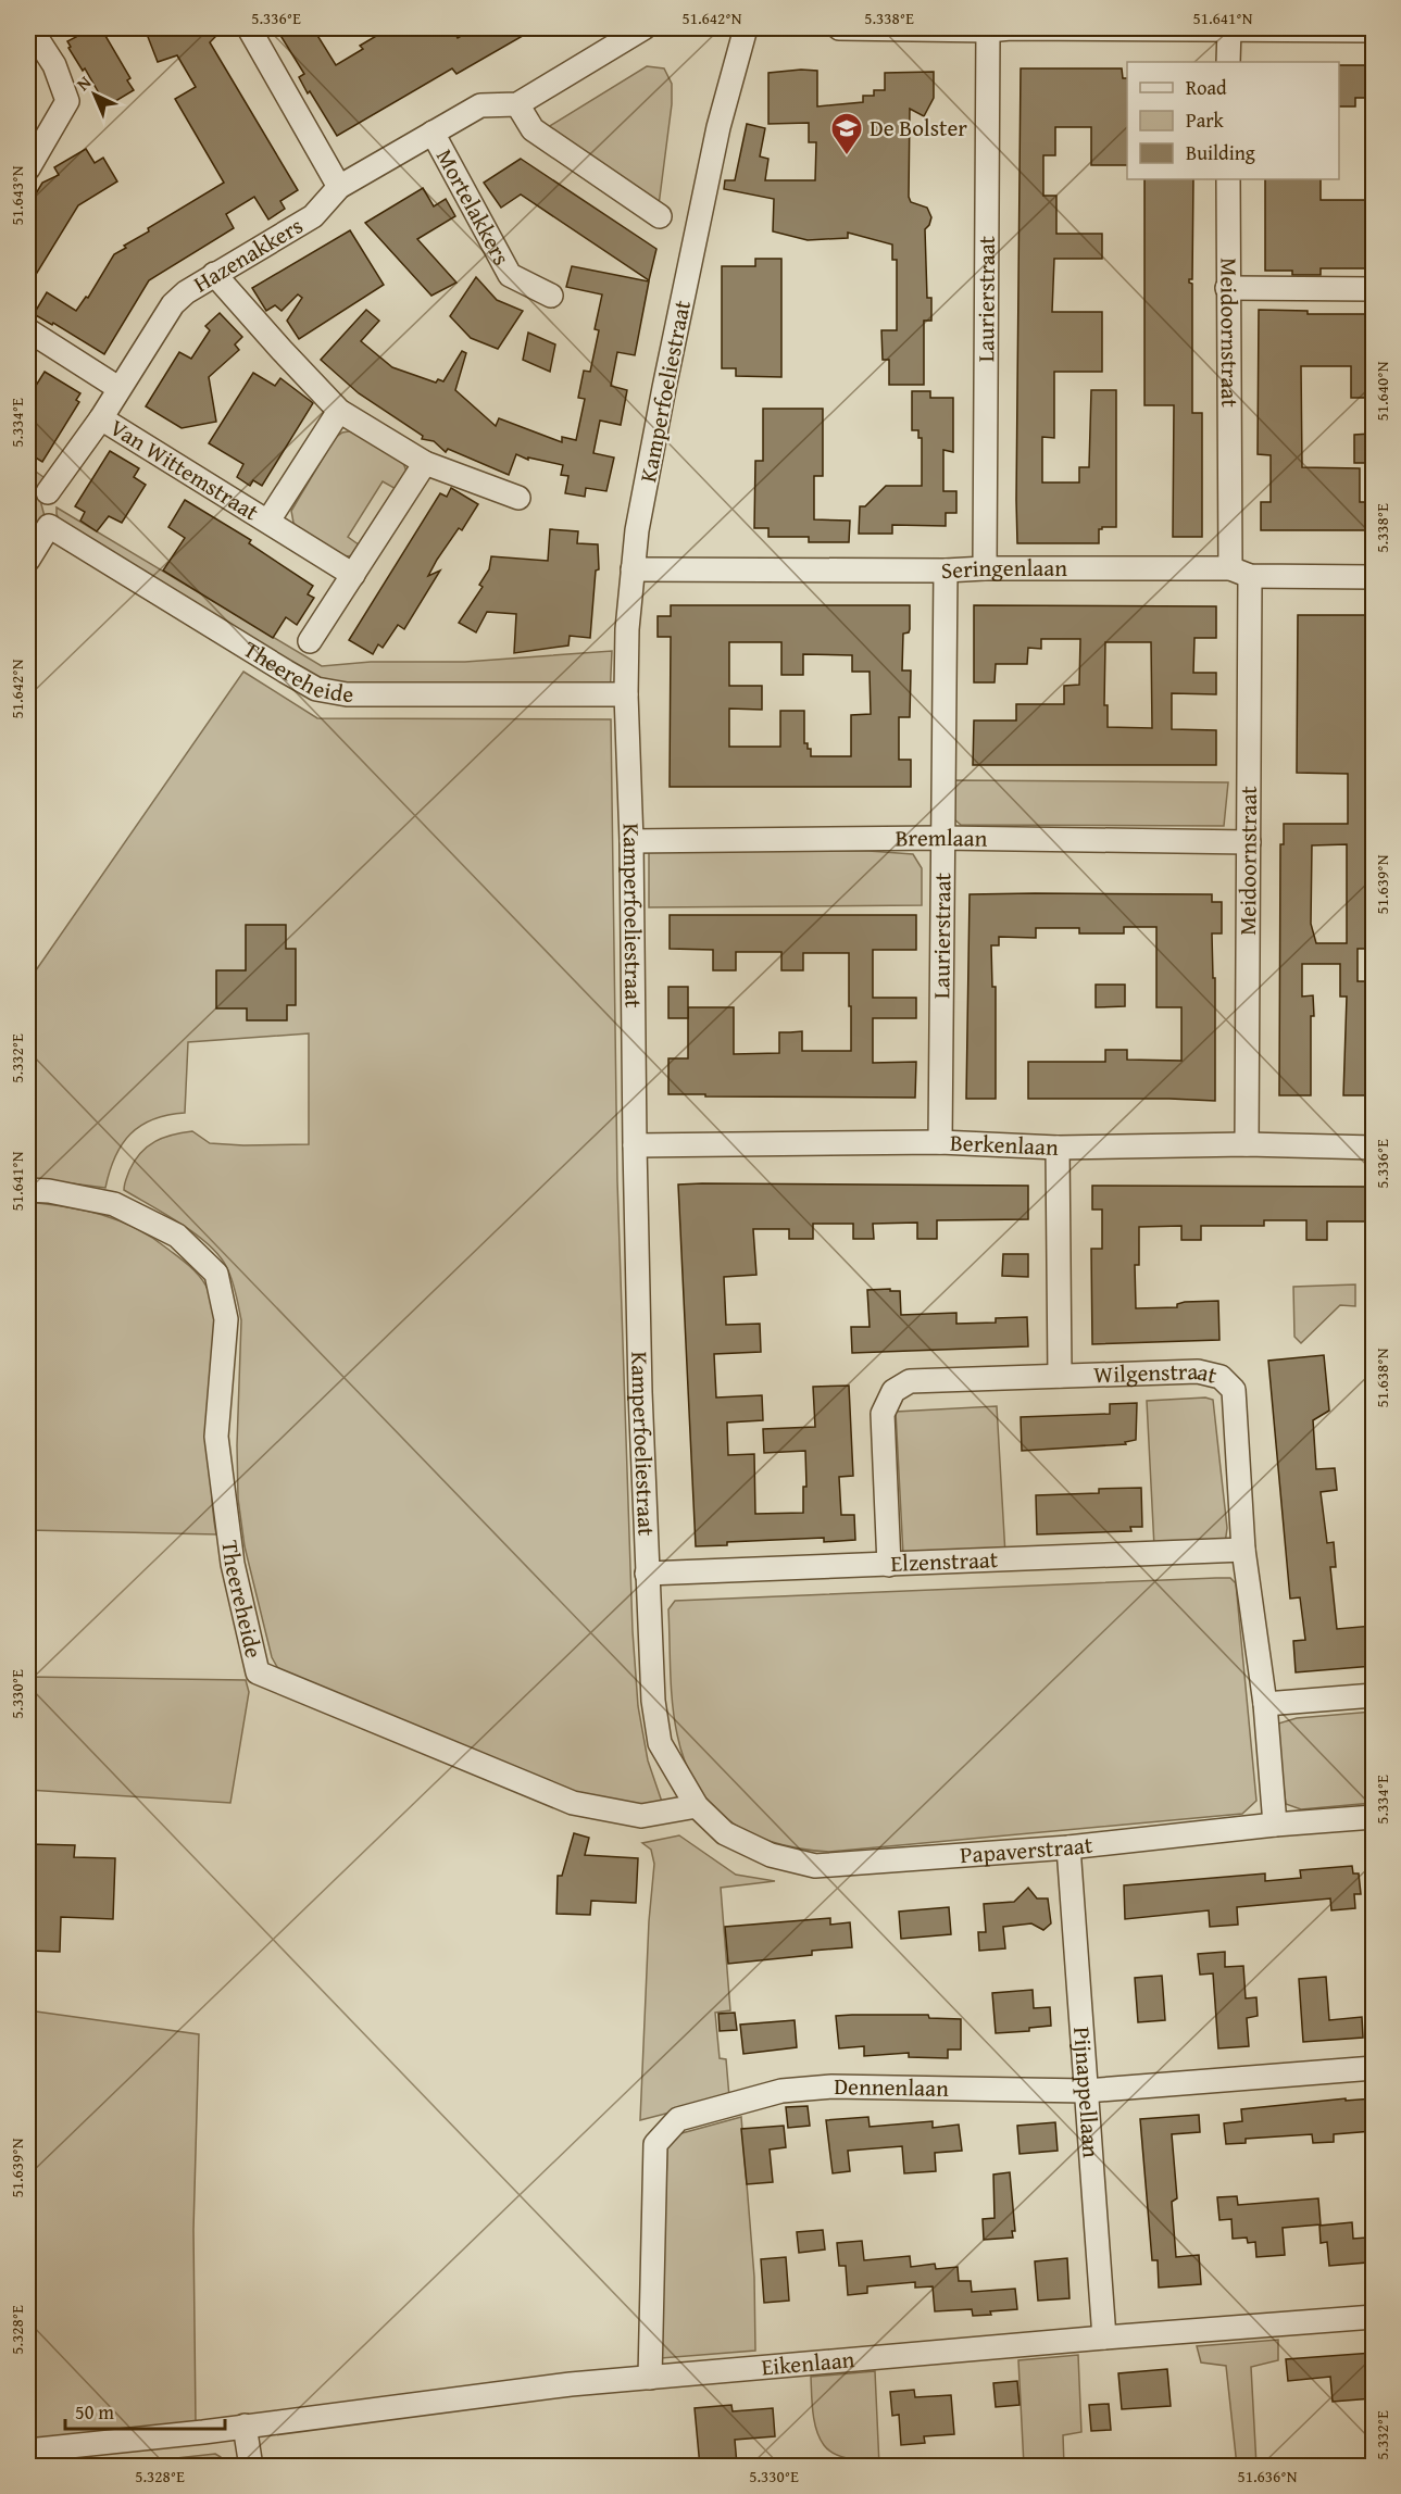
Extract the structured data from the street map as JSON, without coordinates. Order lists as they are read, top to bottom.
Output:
{
  "streets": {
    "street": [
      "Mortelakkers",
      "Hazenakkers",
      "Laurierstraat",
      "Meidoornstraat",
      "Kamperfoeliestraat",
      "Van Wittemstraat",
      "Seringenlaan",
      "Theereheide",
      "Bremlaan",
      "Berkenlaan",
      "Wilgenstraat",
      "Elzenstraat",
      "Papaverstraat",
      "Dennenlaan",
      "Pijnappellaan",
      "Eikenlaan"
    ]
  },
  "crossings": [
    ["Mortelakkers", "Hazenakkers"],
    ["Hazenakkers", "Van Wittemstraat"],
    ["Laurierstraat", "Seringenlaan"],
    ["Laurierstraat", "Bremlaan"],
    ["Laurierstraat", "Berkenlaan"],
    ["Meidoornstraat", "Seringenlaan"],
    ["Meidoornstraat", "Bremlaan"],
    ["Meidoornstraat", "Berkenlaan"],
    ["Kamperfoeliestraat", "Seringenlaan"],
    ["Kamperfoeliestraat", "Theereheide"],
    ["Kamperfoeliestraat", "Bremlaan"],
    ["Kamperfoeliestraat", "Berkenlaan"],
    ["Kamperfoeliestraat", "Elzenstraat"],
    ["Kamperfoeliestraat", "Papaverstraat"],
    ["Theereheide", "Papaverstraat"],
    ["Wilgenstraat", "Elzenstraat"],
    ["Wilgenstraat", "Papaverstraat"],
    ["Papaverstraat", "Pijnappellaan"],
    ["Dennenlaan", "Pijnappellaan"],
    ["Dennenlaan", "Eikenlaan"],
    ["Pijnappellaan", "Eikenlaan"]
  ],
  "places": {
    "school or university": ["De Bolster"]
  },
  "legend": ["Road", "Park", "Building"],
  "scale_bar": "50 m",
  "north": "top left",
  "coordinates": [
    "5.336°E",
    "51.642°N",
    "5.338°E",
    "51.641°N",
    "51.643°N",
    "51.640°N",
    "5.334°E",
    "51.639°N",
    "5.332°E",
    "51.638°N",
    "5.330°E",
    "5.328°E",
    "51.636°N"
  ]
}
